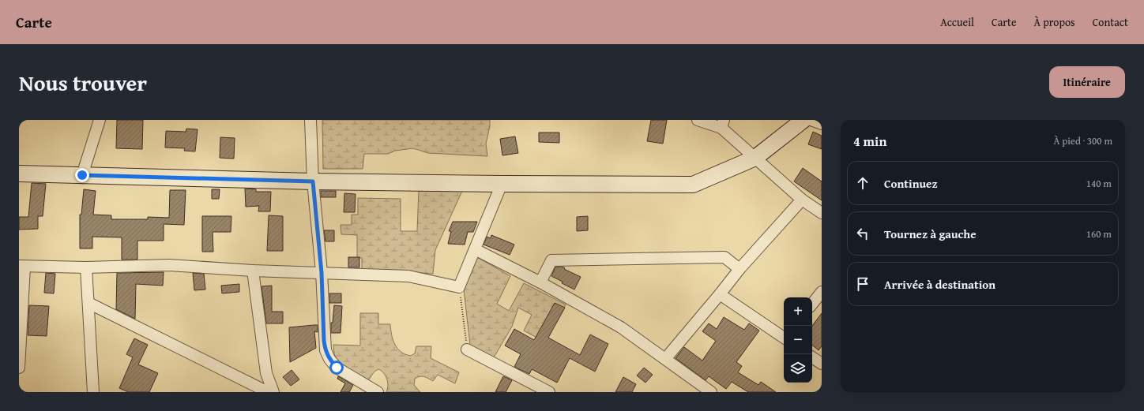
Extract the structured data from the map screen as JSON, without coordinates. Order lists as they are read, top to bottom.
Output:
{
  "page": {
    "header": "Carte",
    "nav": [
      "Accueil",
      "Carte",
      "À propos",
      "Contact"
    ],
    "title": "Nous trouver",
    "buttons": "Itinéraire",
    "heading": ["4 min", "À pied · 300 m"],
    "list": [
      ["Continuez", "140 m"],
      ["Tournez à gauche", "160 m"],
      "Arrivée à destination"
    ],
    "map_buttons": ["+", "−"]
  }
}
